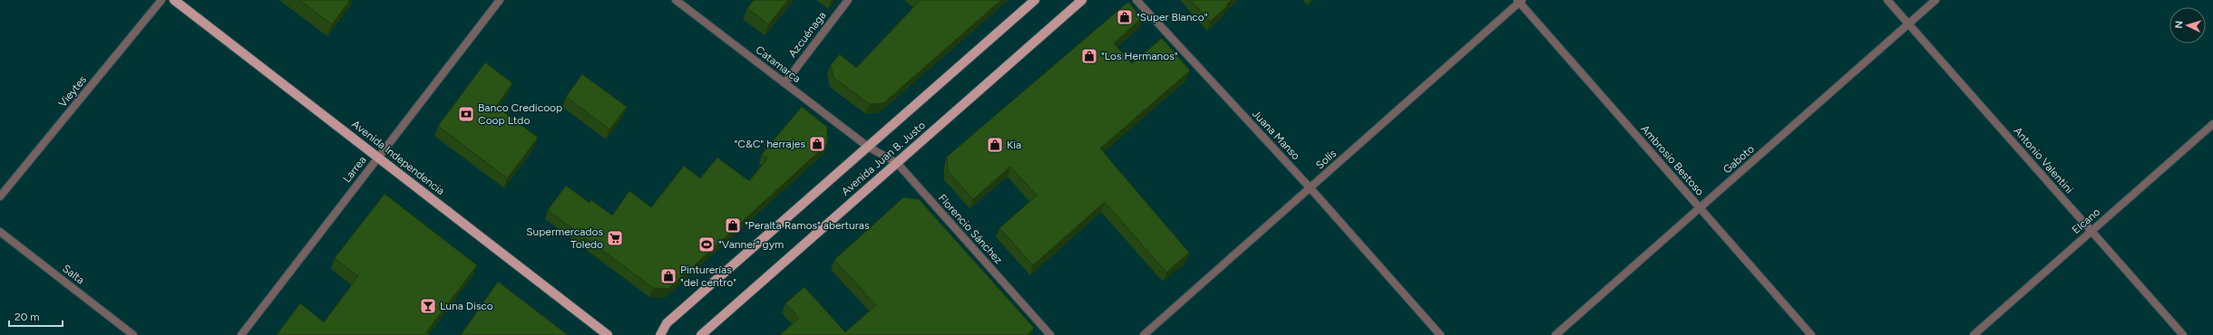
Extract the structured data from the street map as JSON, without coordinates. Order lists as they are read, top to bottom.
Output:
{
  "streets": {
    "main road": ["Avenida Independencia", "Avenida Juan B. Justo"],
    "street": [
      "Azcuénaga",
      "Catamarca",
      "Vieytes",
      "Juana Manso",
      "Solís",
      "Gaboto",
      "Ambrosio Bestoso",
      "Antonio Valentini",
      "Larrea",
      "Elcano",
      "Florencio Sánchez",
      "Salta"
    ]
  },
  "crossings": [
    ["Azcuénaga", "Catamarca"],
    ["Catamarca", "Avenida Juan B. Justo"],
    ["Catamarca", "Florencio Sánchez"],
    ["Juana Manso", "Solís"],
    ["Avenida Independencia", "Larrea"],
    ["Avenida Juan B. Justo", "Florencio Sánchez"],
    ["Solís", "Ambrosio Bestoso"],
    ["Gaboto", "Ambrosio Bestoso"],
    ["Gaboto", "Antonio Valentini"],
    ["Antonio Valentini", "Elcano"]
  ],
  "places": {
    "shop": [
      "\"Super Blanco\"",
      "\"Los Hermanos\"",
      "\"C&C\" herrajes",
      "Kia",
      "\"Peralta Ramos\" aberturas",
      "Pinturerías \"del centro\""
    ],
    "bank": ["Banco Credicoop Coop Ltdo"],
    "supermarket": ["Supermercados Toledo"],
    "sports": ["\"Vanner\" gym"],
    "bar": ["Luna Disco"]
  },
  "scale_bar": "20 m",
  "north": "left"
}
